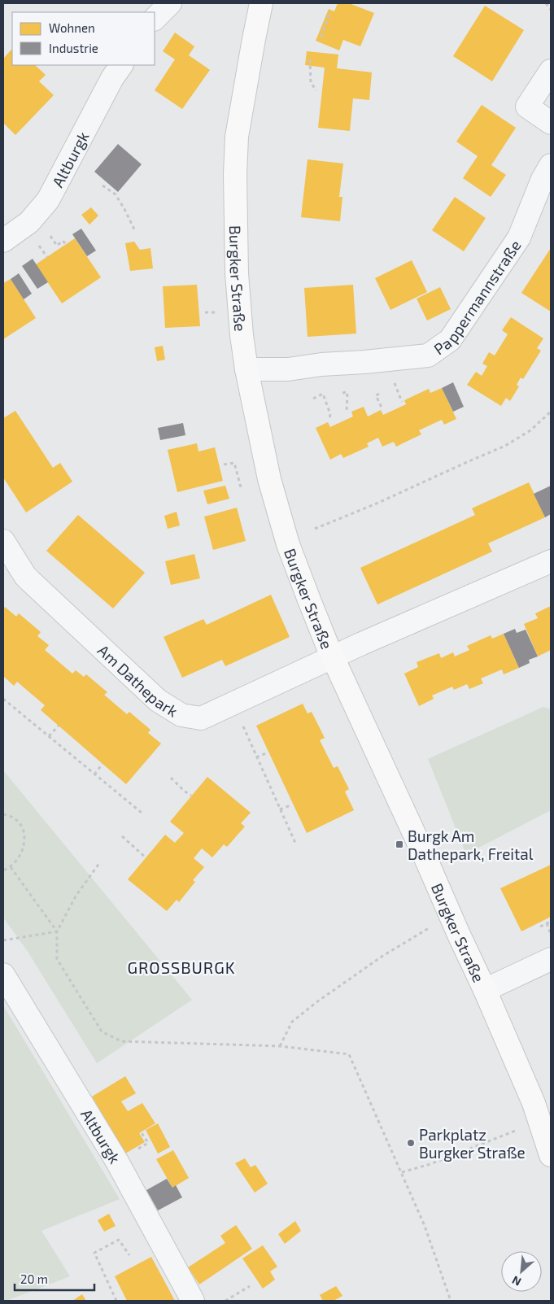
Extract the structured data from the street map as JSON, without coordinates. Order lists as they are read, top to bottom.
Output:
{
  "streets": {
    "main road": ["Burgker Straße"],
    "street": ["Altburgk", "Pappermannstraße", "Am Dathepark"]
  },
  "crossings": [
    ["Burgker Straße", "Pappermannstraße"],
    ["Burgker Straße", "Am Dathepark"]
  ],
  "districts": ["GROSSBURGK"],
  "places": {
    "transit": ["Burgk Am Dathepark, Freital"],
    "other": ["Parkplatz Burgker Straße"]
  },
  "legend": ["Wohnen", "Industrie"],
  "scale_bar": "20 m",
  "north": "bottom left"
}
